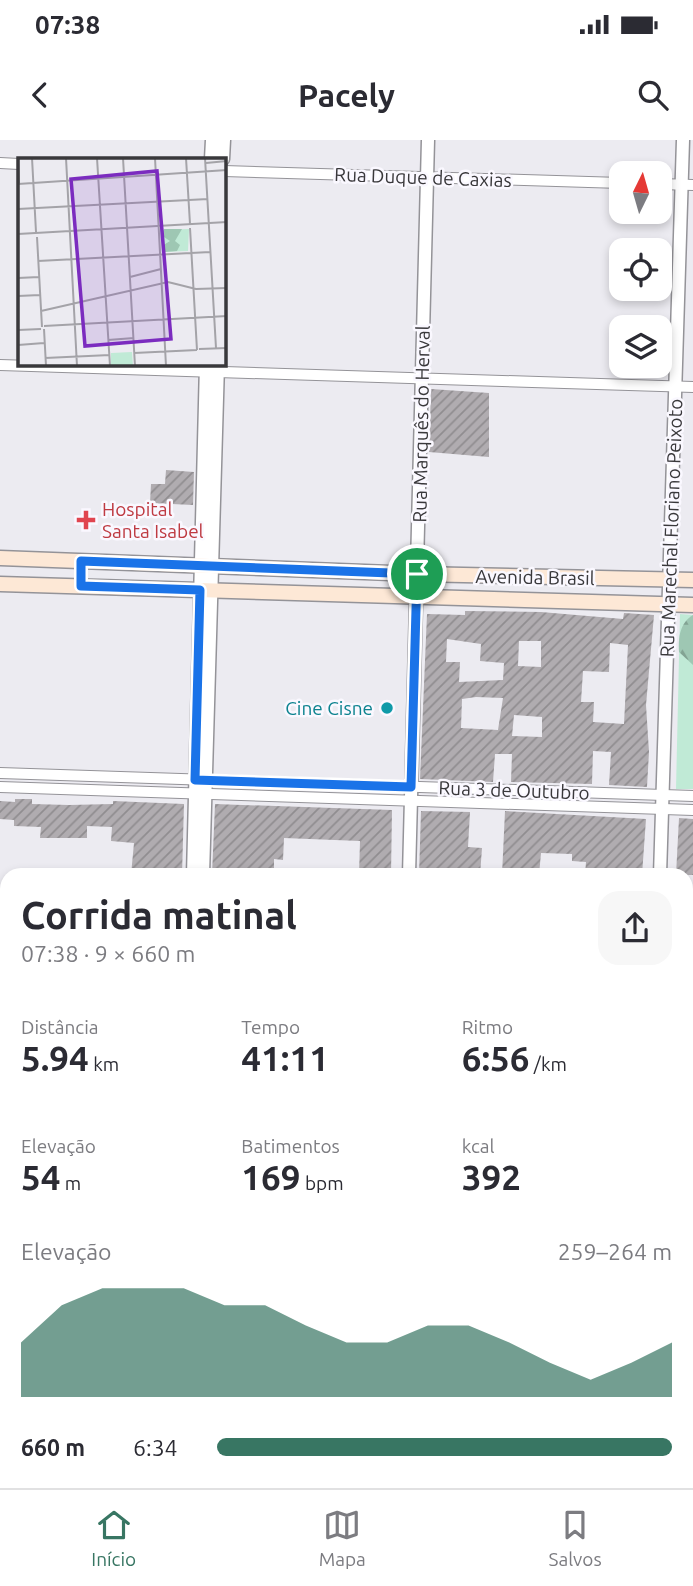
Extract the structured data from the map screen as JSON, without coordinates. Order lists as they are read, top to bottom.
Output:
{
  "streets": {
    "main road": ["Avenida Brasil"],
    "street": [
      "Rua Duque de Caxias",
      "Rua Marquês do Herval",
      "Rua Marechal Floriano Peixoto",
      "Rua 3 de Outubro"
    ]
  },
  "crossings": [
    ["Rua Duque de Caxias", "Rua Marquês do Herval"],
    ["Rua Marquês do Herval", "Avenida Brasil"],
    ["Rua Marquês do Herval", "Rua 3 de Outubro"],
    ["Rua Marechal Floriano Peixoto", "Avenida Brasil"],
    ["Rua Marechal Floriano Peixoto", "Rua 3 de Outubro"]
  ],
  "places": {
    "health": ["Hospital Santa Isabel"],
    "other": ["Cine Cisne"]
  },
  "north": "top",
  "page": {
    "status": "07:38",
    "header": "Pacely",
    "heading": ["Corrida matinal", "07:38 · 9 × 660 m"],
    "stats": [
      ["Distância", "5.94 km"],
      ["Tempo", "41:11"],
      ["Ritmo", "6:56 /km"],
      ["Elevação", "54 m"],
      ["Batimentos", "169 bpm"],
      ["kcal", "392"]
    ],
    "chart": ["Elevação", "259–264 m"],
    "list": [
      {
        "name": "660 m",
        "note": "6:34"
      }
    ],
    "tabs": ["Início", "Mapa", "Salvos"]
  }
}
